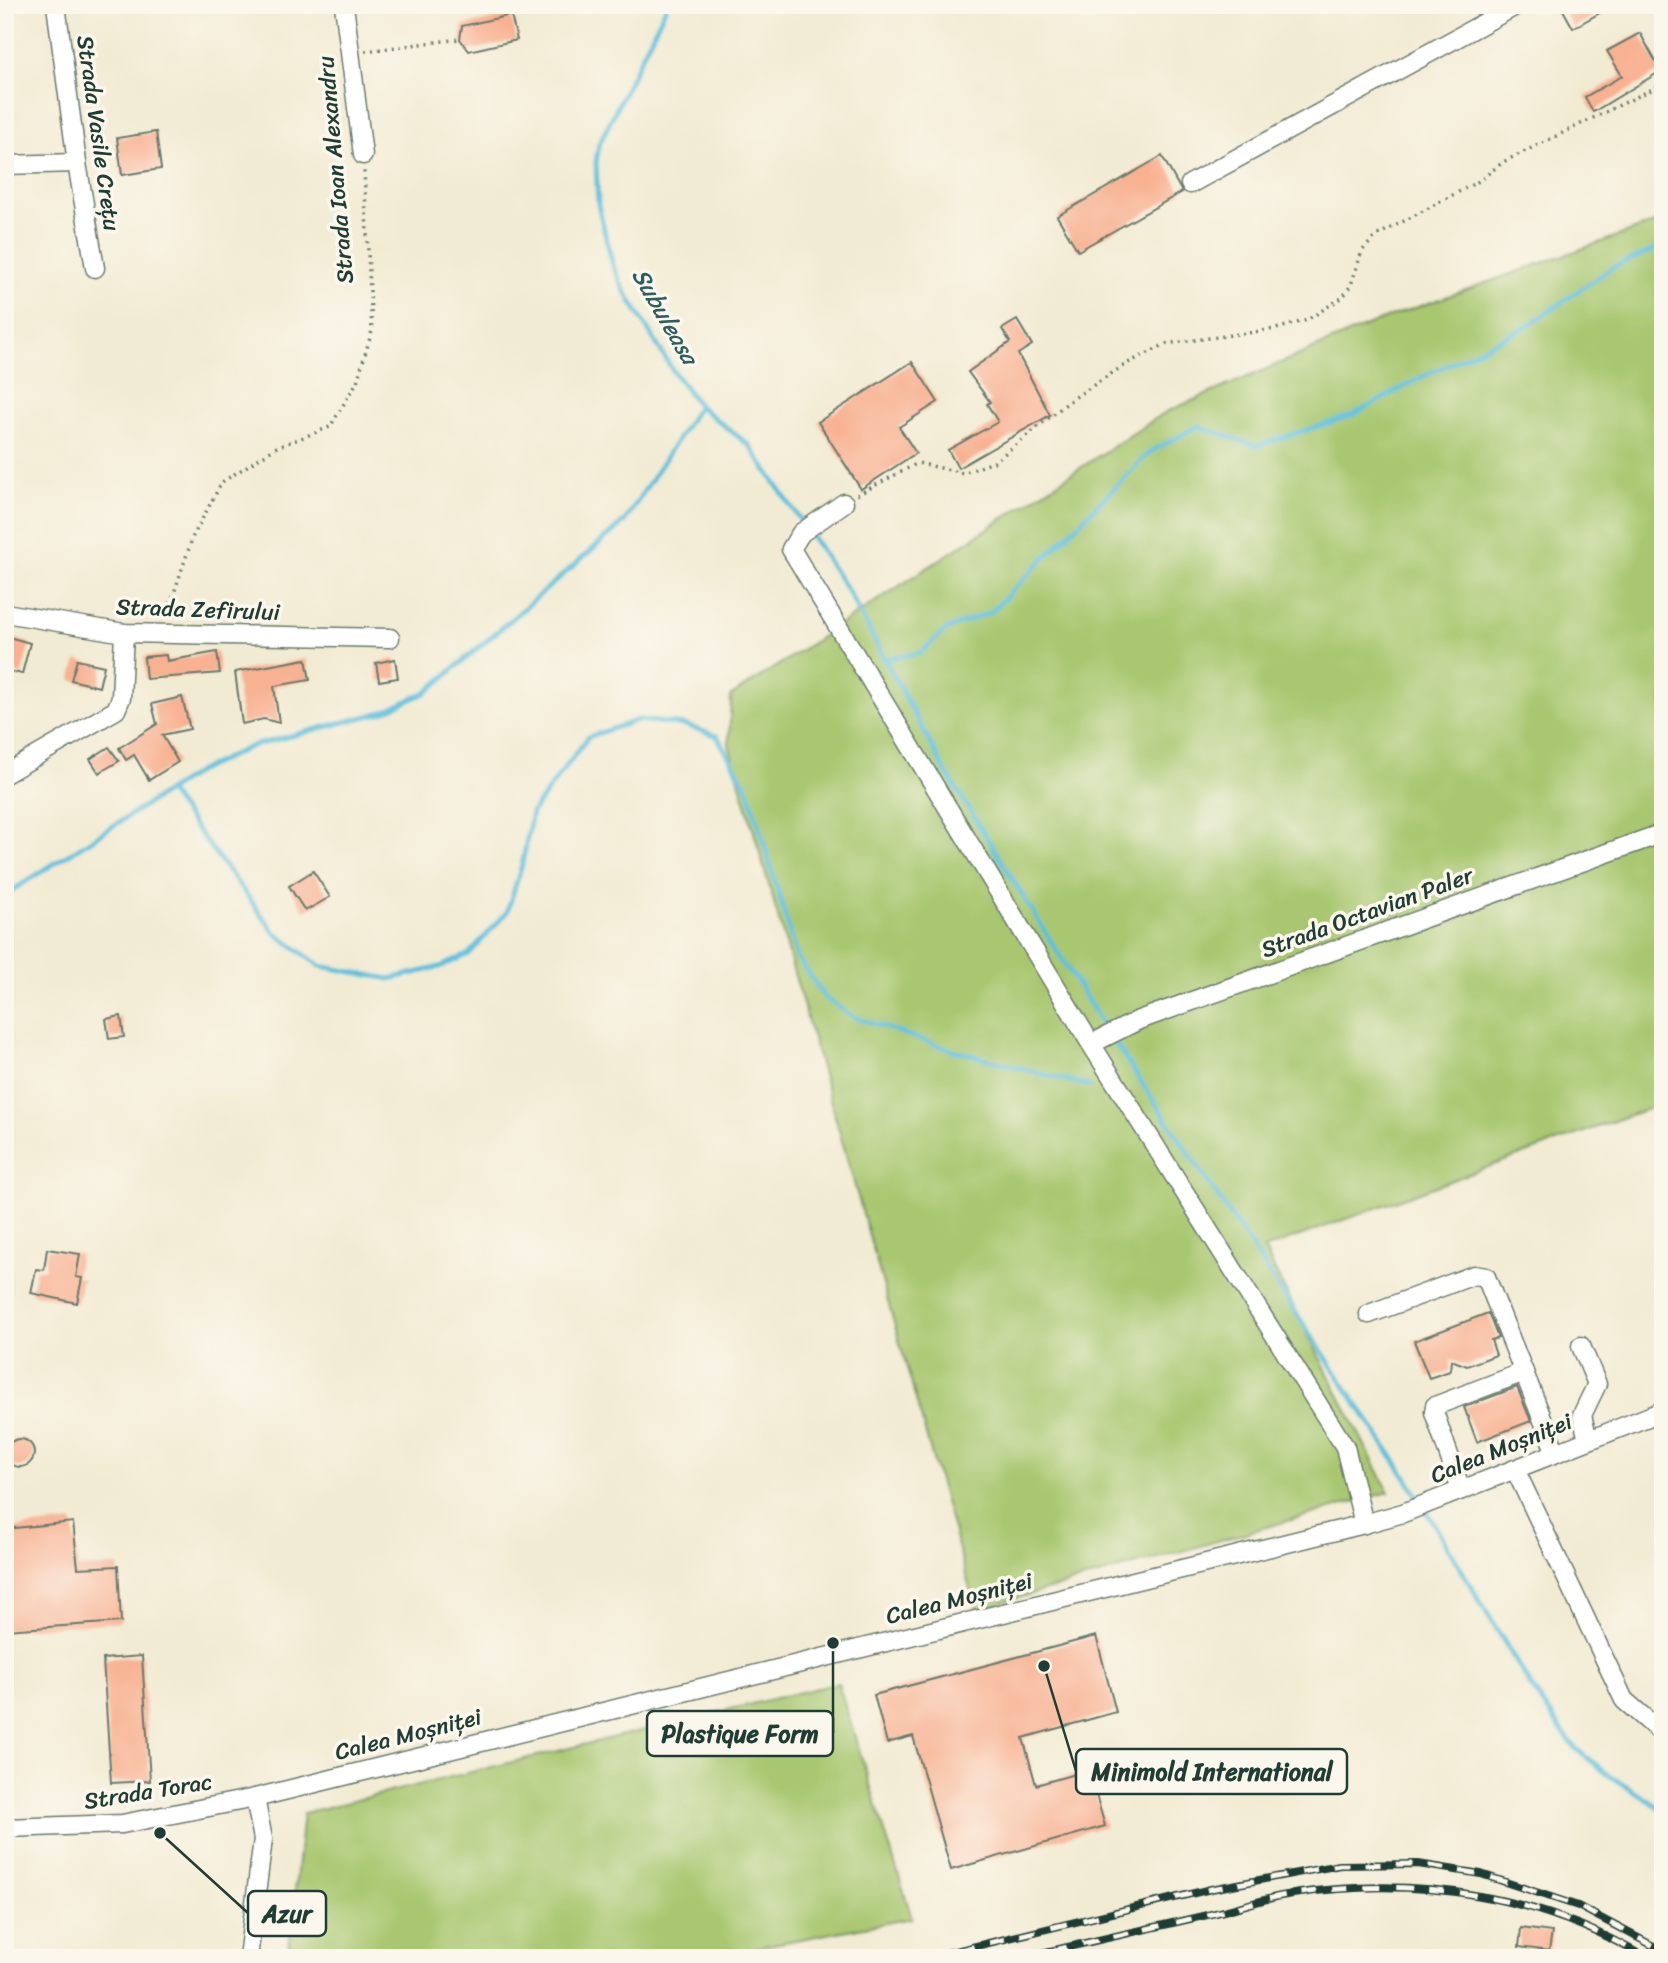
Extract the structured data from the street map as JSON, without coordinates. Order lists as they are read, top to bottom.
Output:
{
  "streets": {
    "street": [
      "Strada Vasile Crețu",
      "Strada Ioan Alexandru",
      "Strada Zefirului",
      "Strada Octavian Paler",
      "Calea Moșniței",
      "Strada Torac"
    ]
  },
  "crossings": [
    ["Strada Ioan Alexandru", "Strada Zefirului"],
    ["Calea Moșniței", "Strada Torac"]
  ],
  "water": ["Subuleasa"],
  "places": ["Plastique Form", "Minimold International", "Azur"]
}
